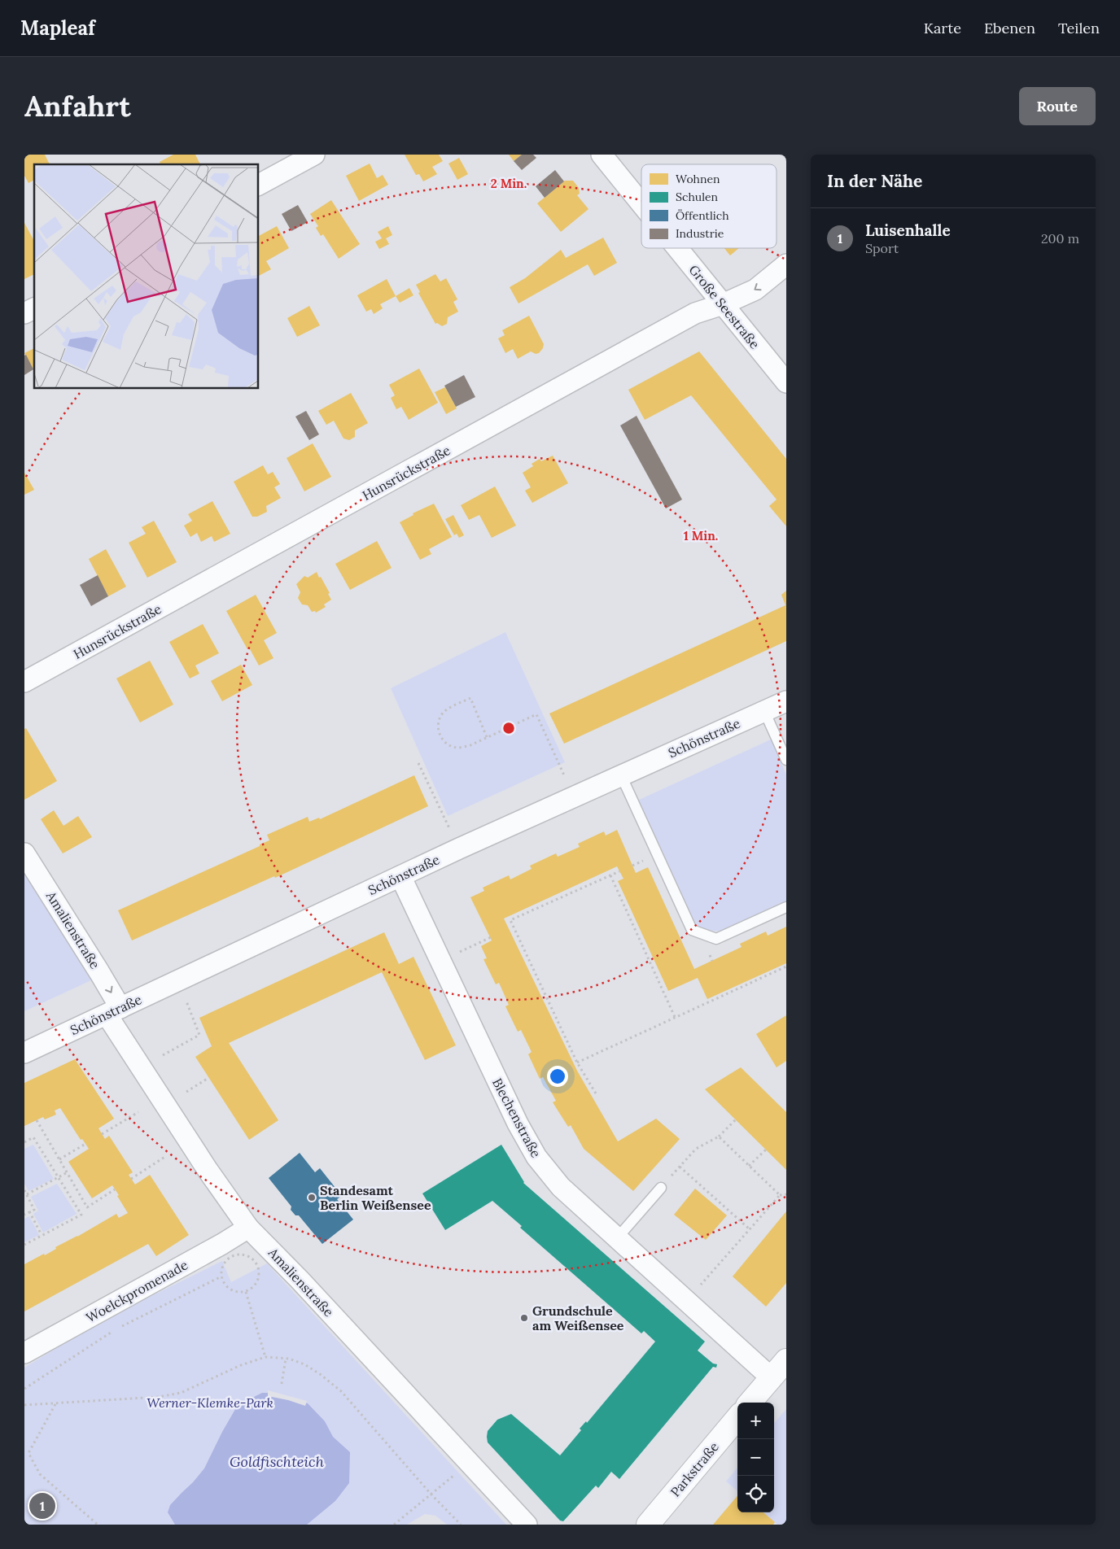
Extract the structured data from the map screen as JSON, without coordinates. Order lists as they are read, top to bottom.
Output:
{
  "streets": {
    "street": [
      "Große Seestraße",
      "Hunsrückstraße",
      "Schönstraße",
      "Amalienstraße",
      "Blechenstraße",
      "Woelckpromenade",
      "Parkstraße"
    ]
  },
  "crossings": [
    ["Große Seestraße", "Hunsrückstraße"],
    ["Schönstraße", "Amalienstraße"],
    ["Schönstraße", "Blechenstraße"],
    ["Amalienstraße", "Woelckpromenade"]
  ],
  "water": ["Goldfischteich"],
  "parks": ["Werner-Klemke-Park"],
  "places": ["Standesamt Berlin Weißensee", "Grundschule am Weißensee"],
  "legend": [
    "Wohnen",
    "Schulen",
    "Öffentlich",
    "Industrie"
  ],
  "page": {
    "header": "Mapleaf",
    "nav": ["Karte", "Ebenen", "Teilen"],
    "buttons": "Route",
    "title": "Anfahrt",
    "heading": "In der Nähe",
    "list": [
      {
        "mark": "1",
        "name": "Luisenhalle",
        "note": "Sport",
        "value": "200 m"
      }
    ],
    "map_buttons": ["+", "−"],
    "pins": "1"
  },
  "rings": ["2 Min.", "1 Min."]
}
